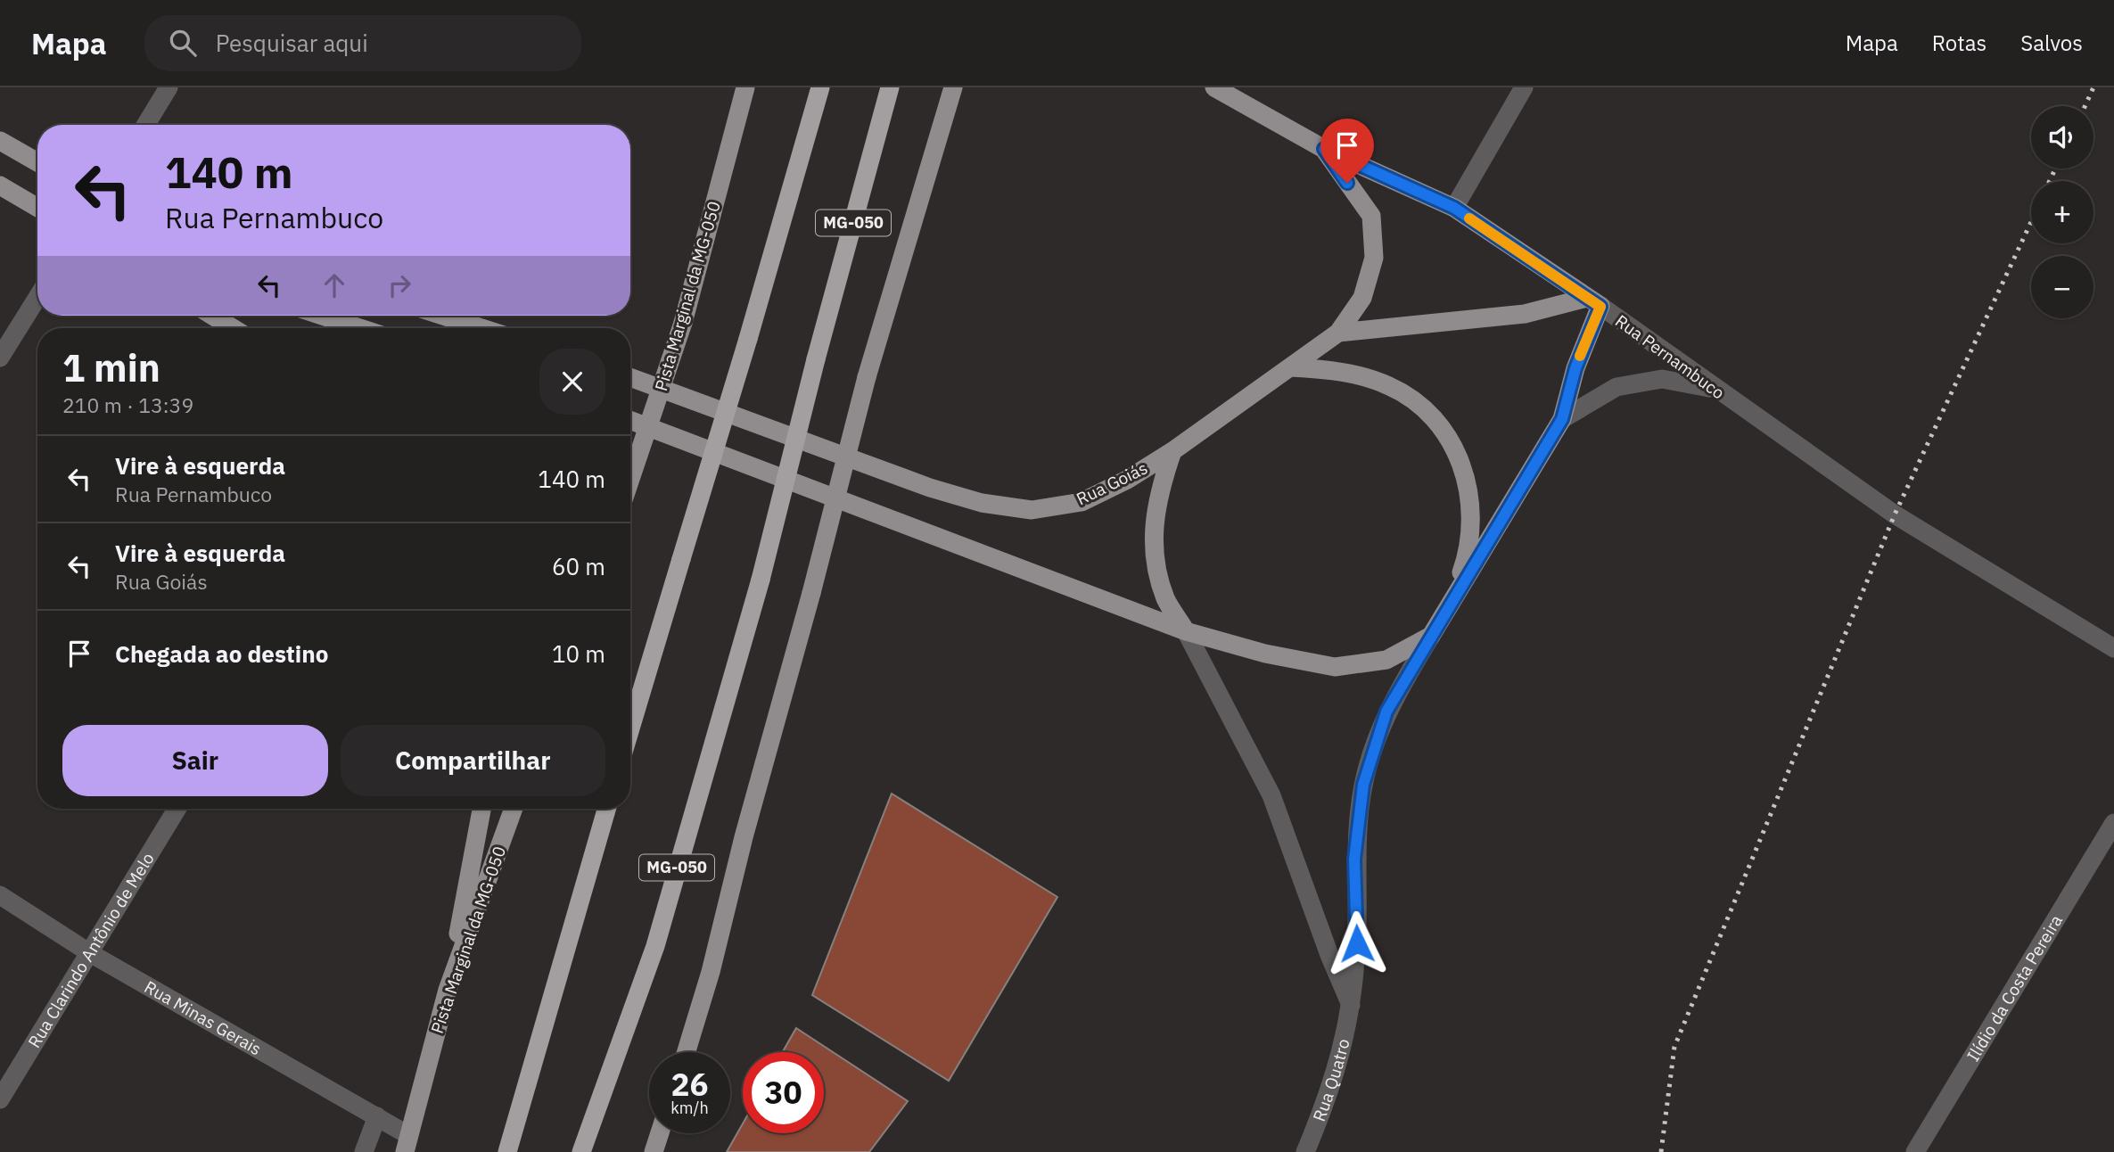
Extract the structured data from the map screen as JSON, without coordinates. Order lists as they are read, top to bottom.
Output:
{
  "streets": {
    "highway": ["MG-050"],
    "main road": ["Pista Marginal da MG-050", "Rua Pernambuco", "Rua Goiás"],
    "street": [
      "Rua Clarindo Antônio de Melo",
      "Ilídio da Costa Pereira",
      "Rua Minas Gerais",
      "Rua Quatro"
    ]
  },
  "crossings": [
    ["Pista Marginal da MG-050", "Rua Minas Gerais"],
    ["Rua Pernambuco", "Rua Goiás"],
    ["Rua Clarindo Antônio de Melo", "Rua Minas Gerais"]
  ],
  "page": {
    "header": "Mapa",
    "search": "Pesquisar aqui",
    "nav": ["Mapa", "Rotas", "Salvos"],
    "map_buttons": ["+", "−"],
    "turn": ["140 m", "Rua Pernambuco"],
    "heading": ["1 min", "210 m · 13:39"],
    "list": [
      {
        "name": "Vire à esquerda",
        "note": "Rua Pernambuco",
        "value": "140 m"
      },
      {
        "name": "Vire à esquerda",
        "note": "Rua Goiás",
        "value": "60 m"
      },
      {
        "name": "Chegada ao destino",
        "value": "10 m"
      }
    ],
    "buttons": ["Sair", "Compartilhar"],
    "speed": "26 km/h",
    "limit": "30"
  }
}
